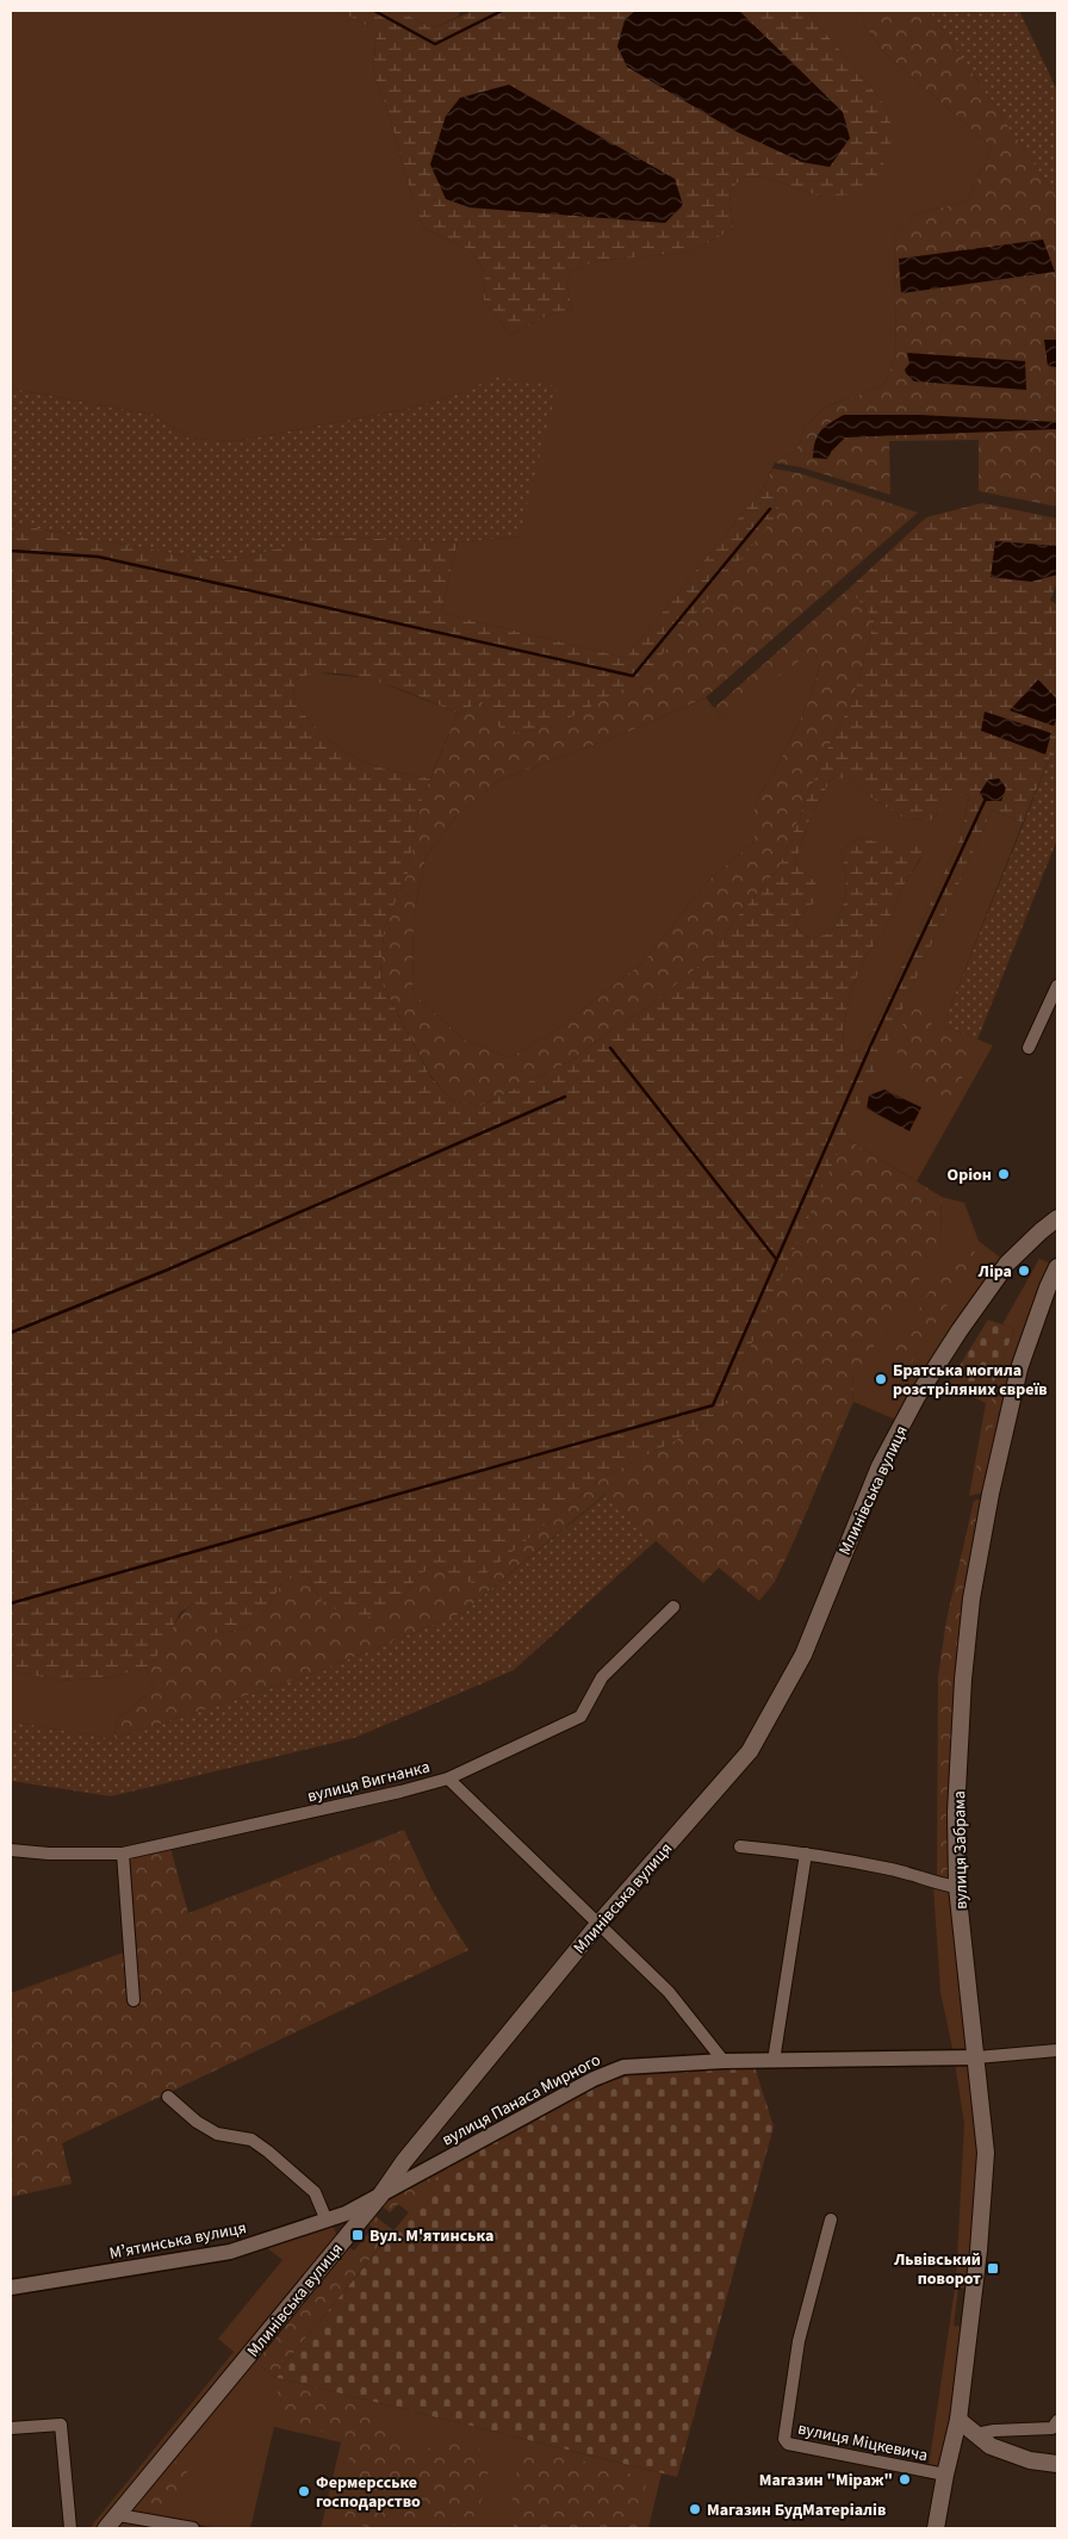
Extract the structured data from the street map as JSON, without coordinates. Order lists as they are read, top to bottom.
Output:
{
  "streets": {
    "main road": ["Млинівська вулиця", "вулиця Забрама"],
    "street": [
      "вулиця Вигнанка",
      "вулиця Панаса Мирного",
      "Мʼятинська вулиця",
      "вулиця Міцкевича"
    ]
  },
  "crossings": [
    ["Млинівська вулиця", "вулиця Панаса Мирного"],
    ["Млинівська вулиця", "Мʼятинська вулиця"],
    ["вулиця Забрама", "вулиця Панаса Мирного"],
    ["вулиця Забрама", "вулиця Міцкевича"],
    ["вулиця Панаса Мирного", "Мʼятинська вулиця"]
  ],
  "places": {
    "other": [
      "Оріон",
      "Ліра",
      "Братська могила розстріляних євреїв",
      "Магазин \"Міраж\"",
      "Фермерсське господарство",
      "Магазин БудМатеріалів"
    ],
    "transit": ["Вул. М'ятинська", "Львівський поворот"]
  }
}
